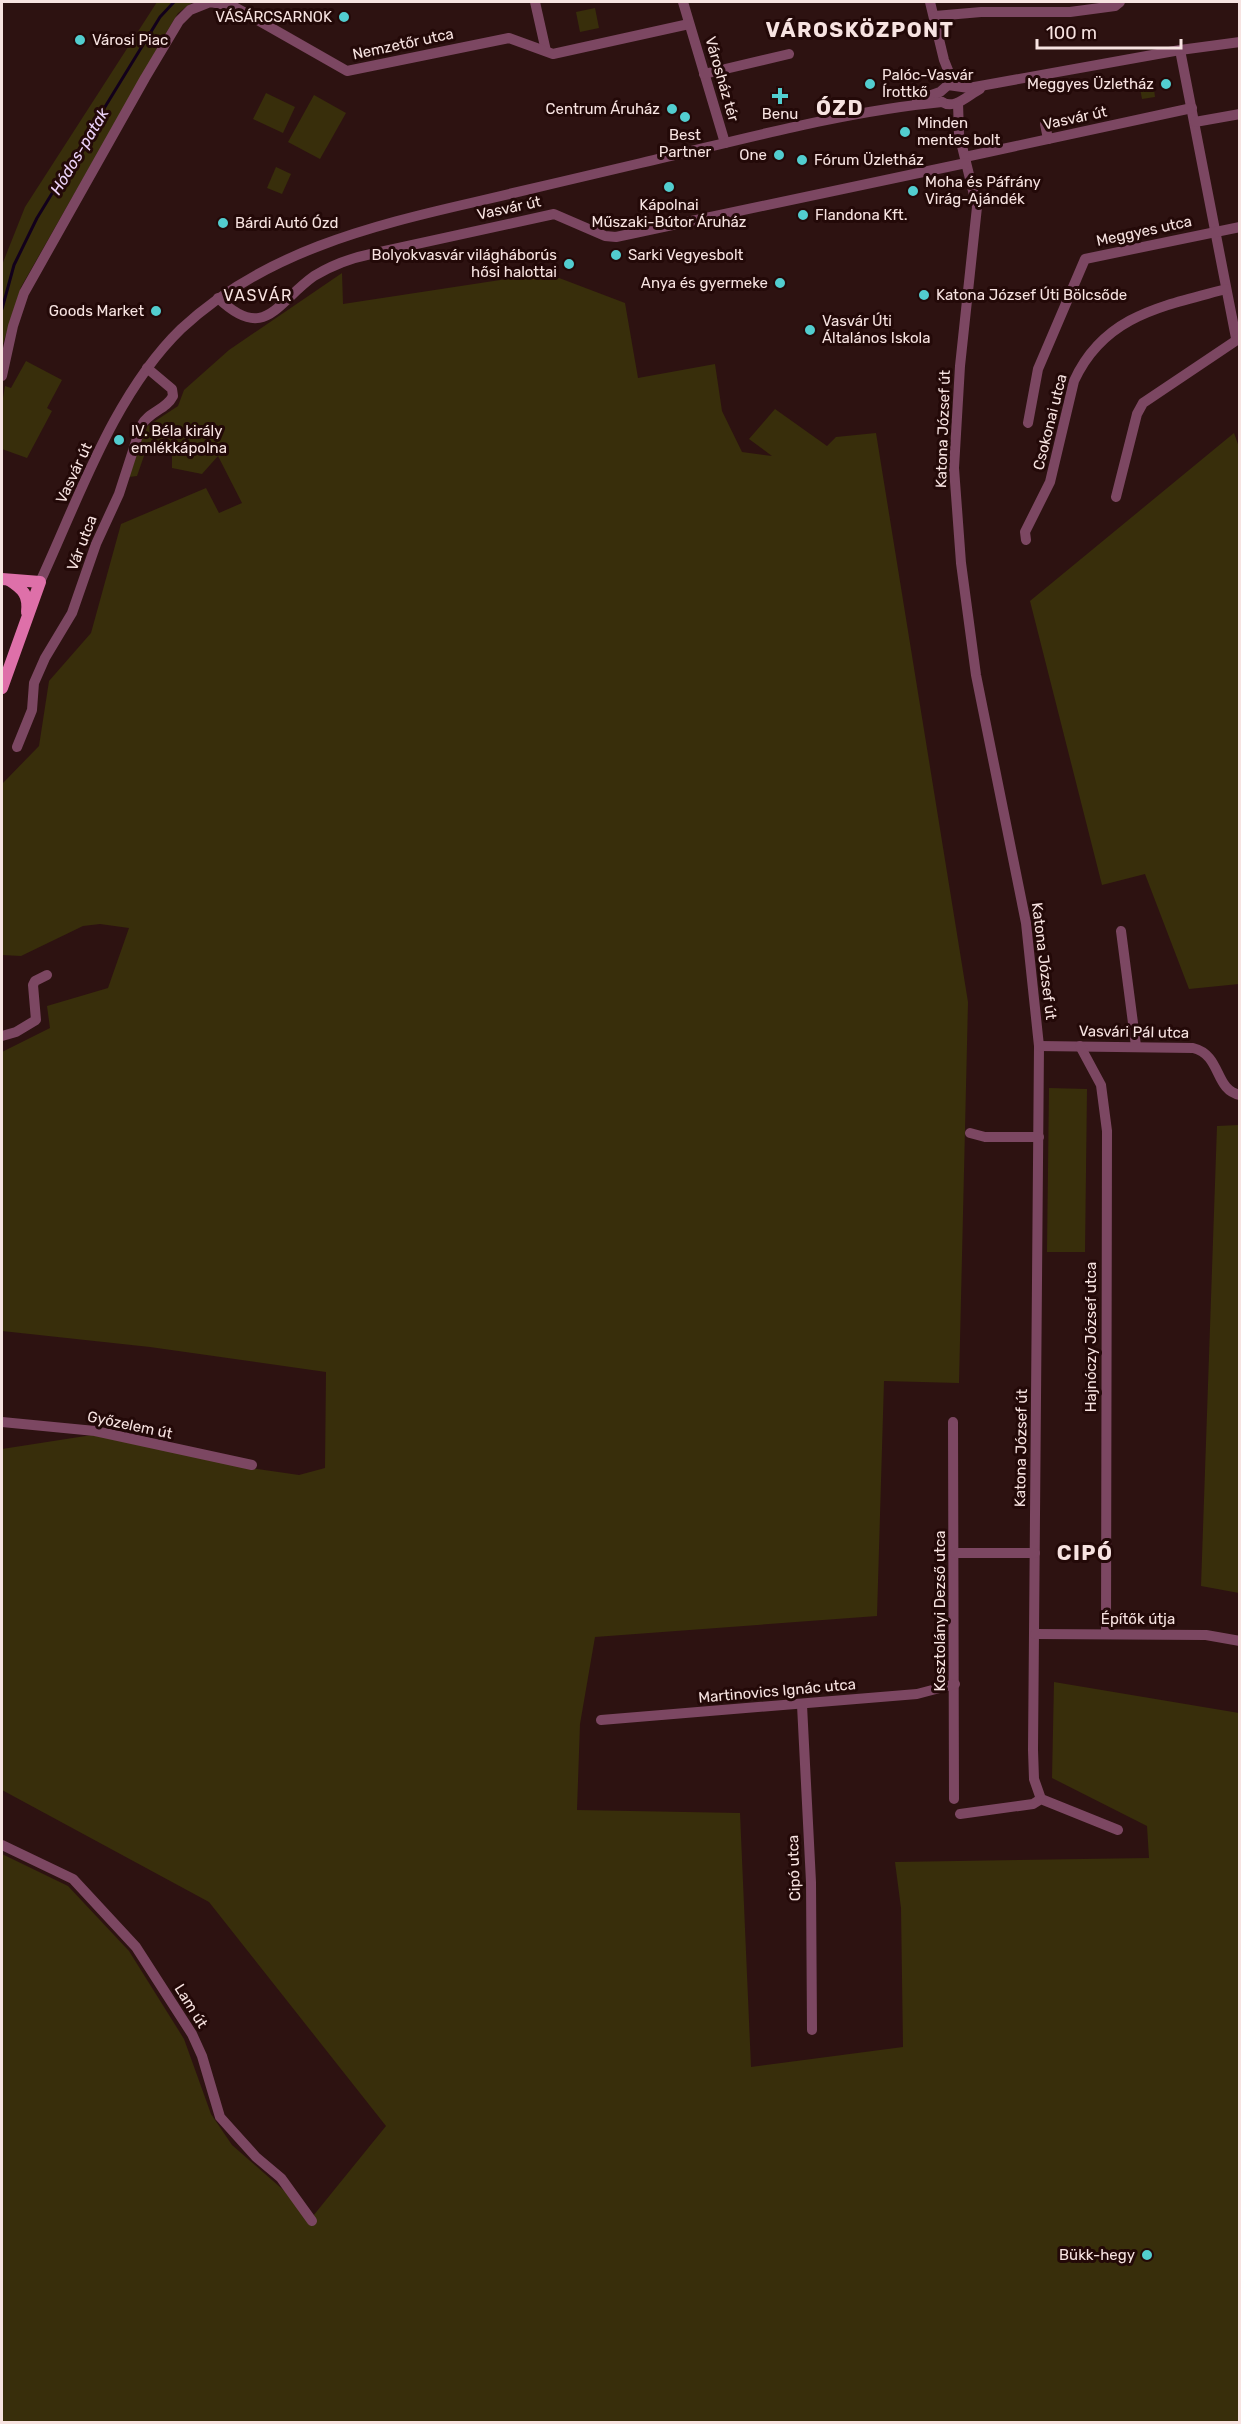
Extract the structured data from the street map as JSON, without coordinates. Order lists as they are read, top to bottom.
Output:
{
  "streets": {
    "main road": ["Vasvár út"],
    "street": [
      "Nemzetőr utca",
      "Városház tér",
      "Meggyes utca",
      "Csokonai utca",
      "Katona József út",
      "Vár utca",
      "Vasvári Pál utca",
      "Hajnóczy József utca",
      "Győzelem út",
      "Kosztolányi Dezső utca",
      "Építők útja",
      "Martinovics Ignác utca",
      "Cipó utca",
      "Lam út"
    ]
  },
  "crossings": [
    ["Nemzetőr utca", "Városház tér"],
    ["Városház tér", "Vasvár út"],
    ["Vasvár út", "Katona József út"],
    ["Vasvár út", "Vár utca"],
    ["Katona József út", "Vasvári Pál utca"],
    ["Katona József út", "Építők útja"],
    ["Vasvári Pál utca", "Hajnóczy József utca"],
    ["Hajnóczy József utca", "Építők útja"],
    ["Kosztolányi Dezső utca", "Martinovics Ignác utca"],
    ["Martinovics Ignác utca", "Cipó utca"]
  ],
  "districts": [
    "VÁROSKÖZPONT",
    "ÓZD",
    "VASVÁR",
    "CIPÓ"
  ],
  "water": ["Hódos-patak"],
  "places": {
    "other": [
      "VÁSÁRCSARNOK",
      "Városi Piac",
      "Palóc-Vasvár Írottkő",
      "Meggyes Üzletház",
      "Centrum Áruház",
      "Best Partner",
      "Minden mentes bolt",
      "One",
      "Fórum Üzletház",
      "Kápolnai Műszaki-Bútor Áruház",
      "Moha és Páfrány Virág-Ajándék",
      "Flandona Kft.",
      "Bárdi Autó Ózd",
      "Sarki Vegyesbolt",
      "Bolyokvasvár világháborús hősi halottai",
      "Anya és gyermeke",
      "Katona József Úti Bölcsőde",
      "Goods Market",
      "Vasvár Úti Általános Iskola",
      "IV. Béla király emlékkápolna",
      "Bükk-hegy"
    ],
    "health": ["Benu"]
  },
  "scale_bar": "100 m"
}
